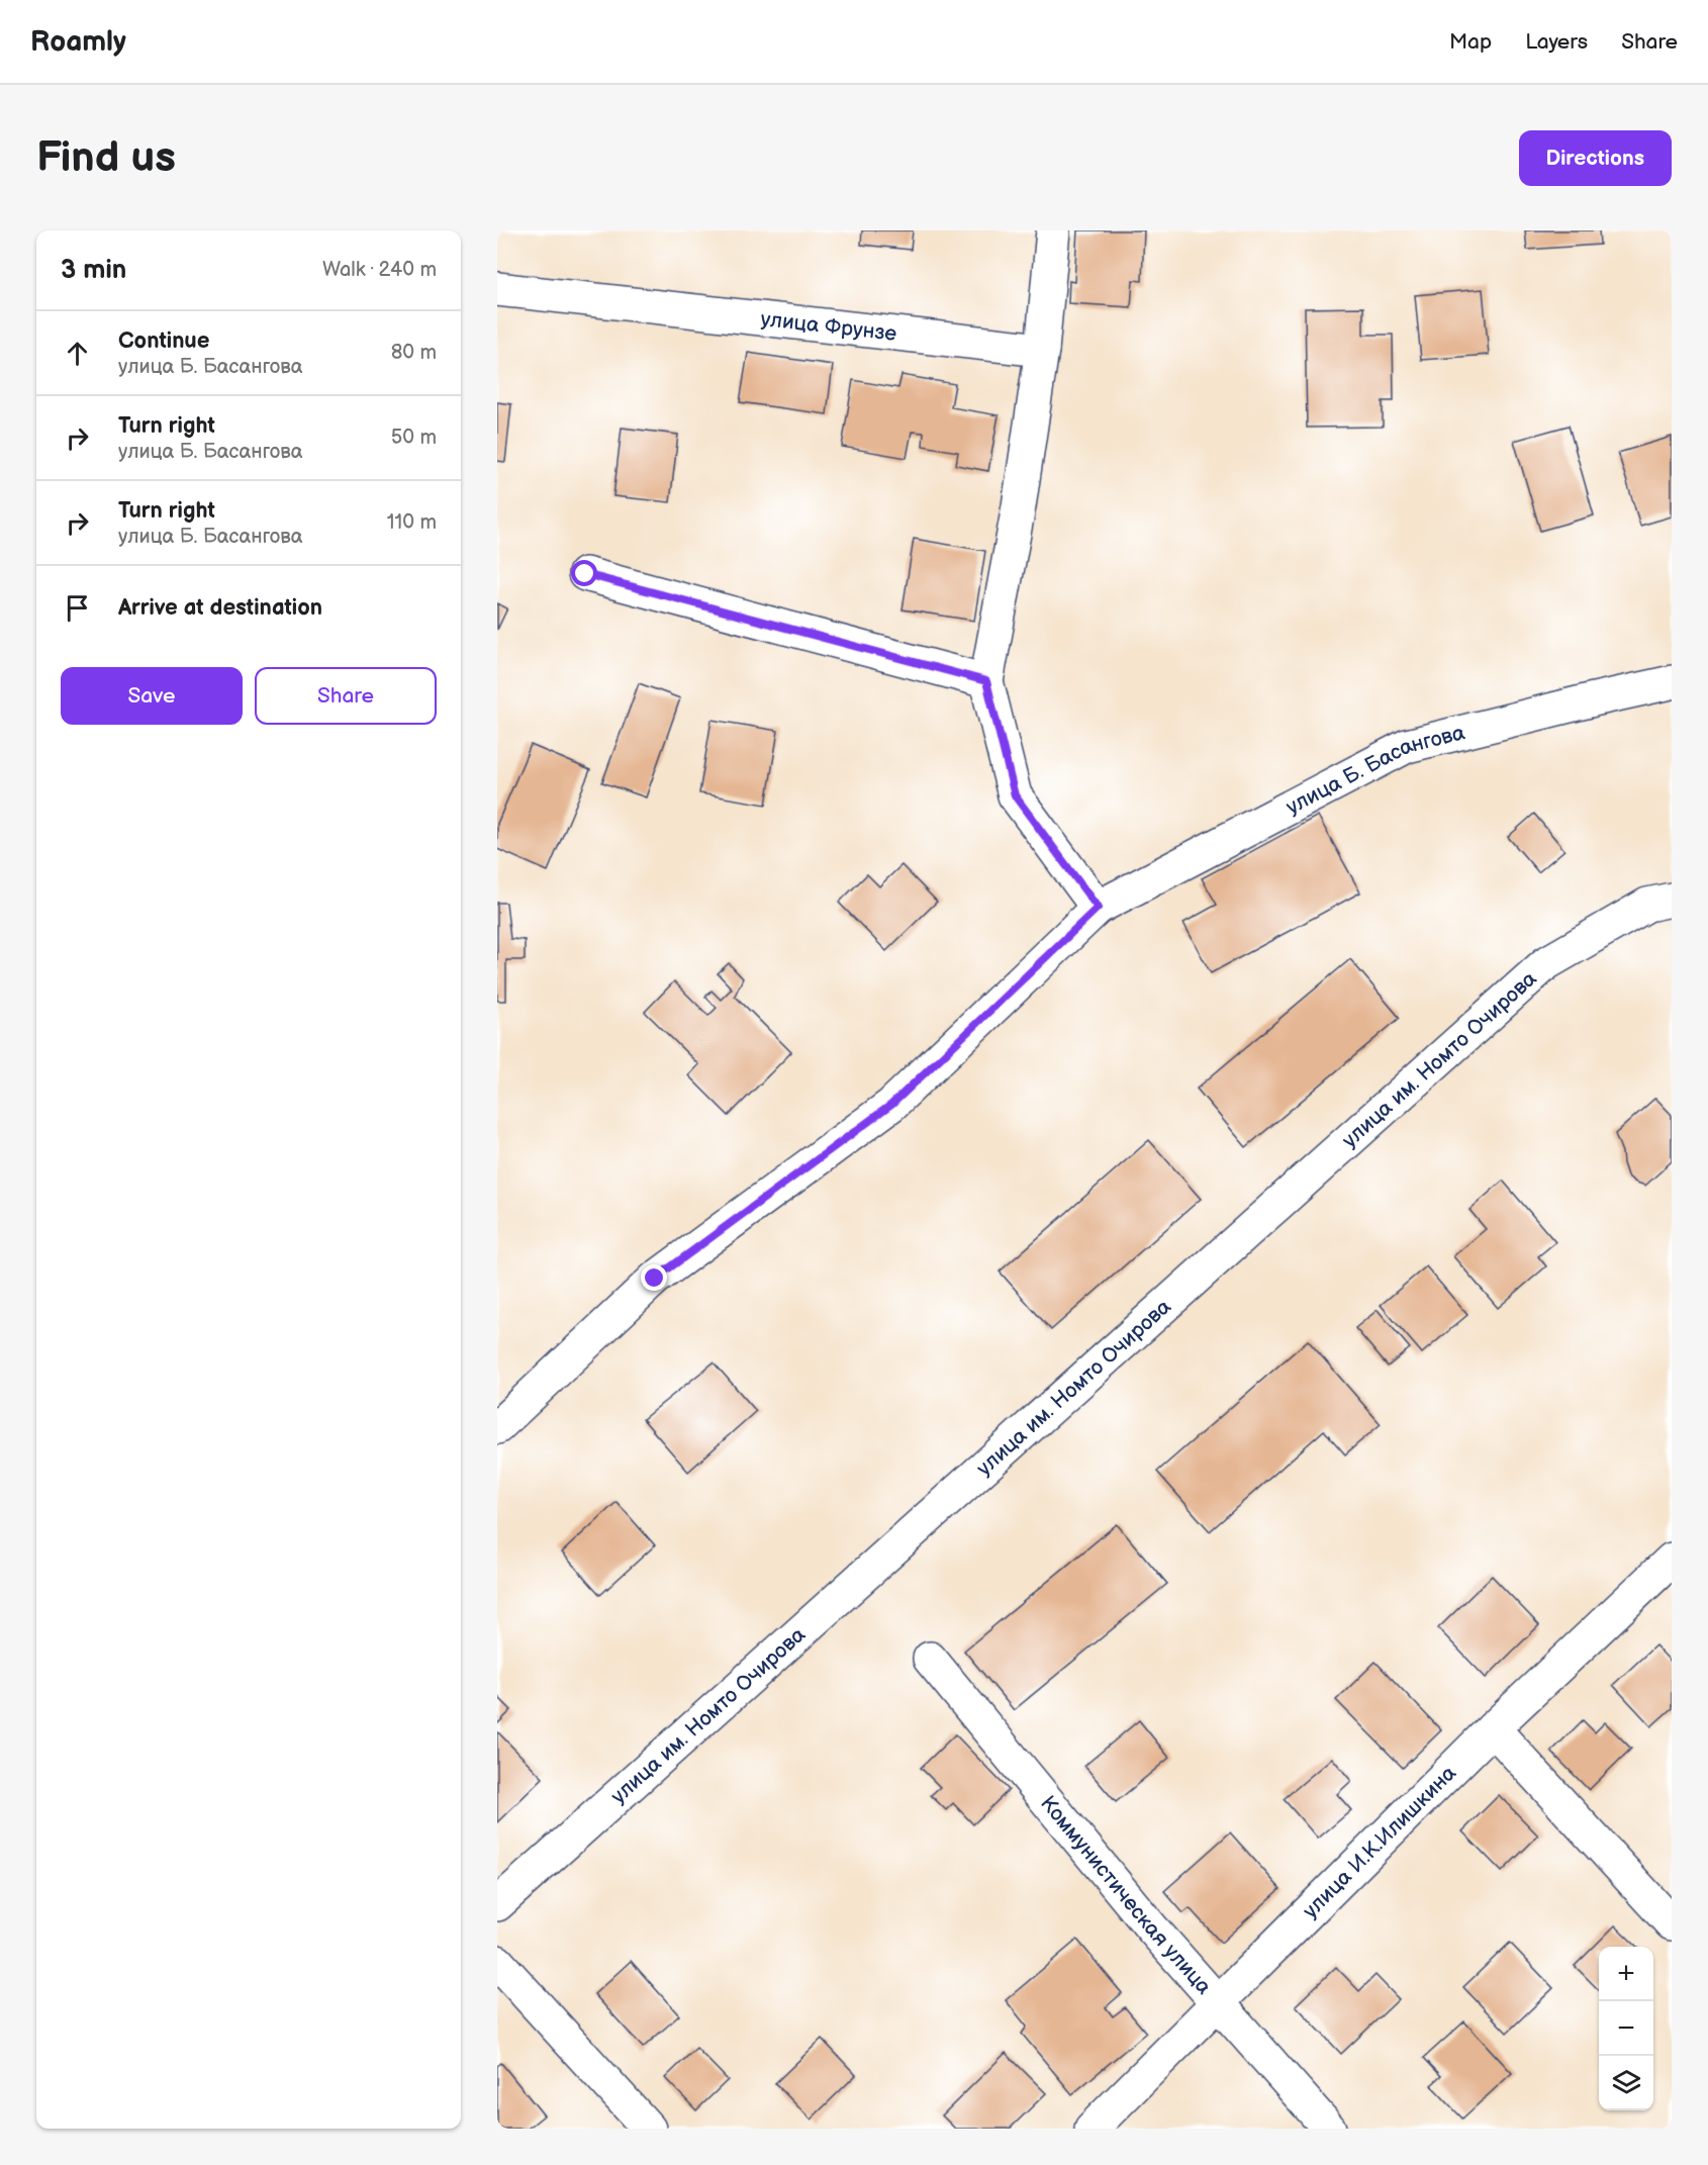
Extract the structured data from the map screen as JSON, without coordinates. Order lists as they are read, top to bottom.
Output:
{
  "streets": {
    "street": [
      "улица Фрунзе",
      "улица Б. Басангова",
      "улица им. Номто Очирова",
      "улица И.К.Илишкина",
      "Коммунистическая улица"
    ]
  },
  "crossings": [
    ["улица И.К.Илишкина", "Коммунистическая улица"]
  ],
  "page": {
    "header": "Roamly",
    "nav": ["Map", "Layers", "Share"],
    "buttons": [
      "Directions",
      ["Save", "Share"]
    ],
    "title": "Find us",
    "heading": ["3 min", "Walk · 240 m"],
    "list": [
      ["Continue", "улица Б. Басангова", "80 m"],
      ["Turn right", "улица Б. Басангова", "50 m"],
      ["Turn right", "улица Б. Басангова", "110 m"],
      "Arrive at destination"
    ],
    "map_buttons": ["+", "−"]
  }
}
